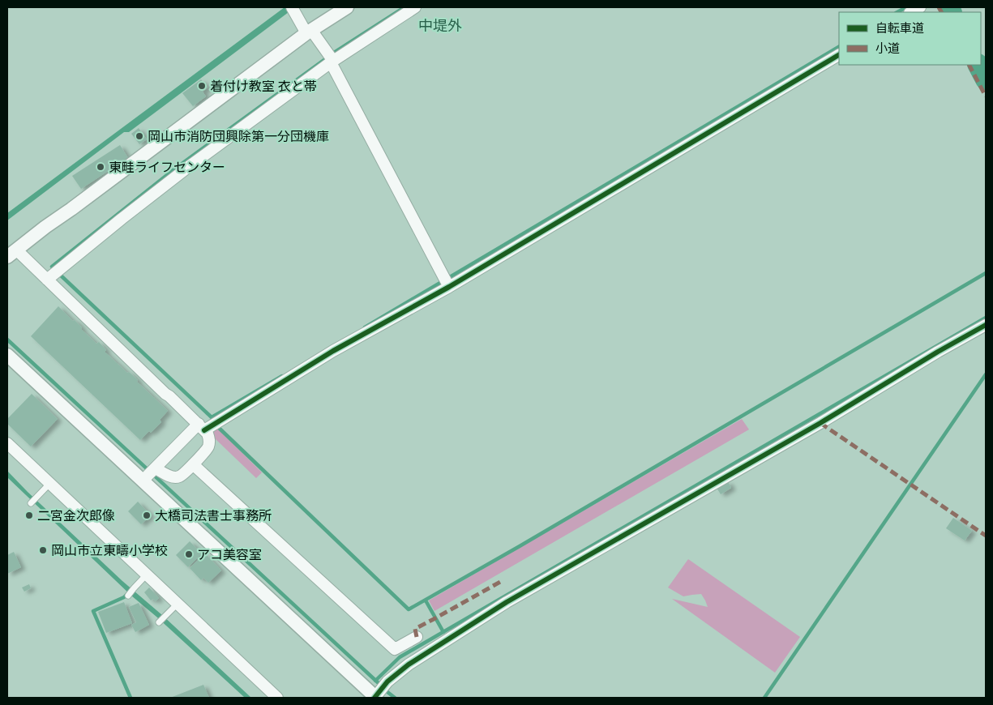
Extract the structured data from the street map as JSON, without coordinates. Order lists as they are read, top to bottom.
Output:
{
  "districts": ["中堤外"],
  "places": [
    "着付け教室 衣と帯",
    "岡山市消防団興除第一分団機庫",
    "東畦ライフセンター",
    "二宮金次郎像",
    "大橋司法書士事務所",
    "岡山市立東疇小学校",
    "アコ美容室"
  ],
  "legend": ["自転車道", "小道"]
}
